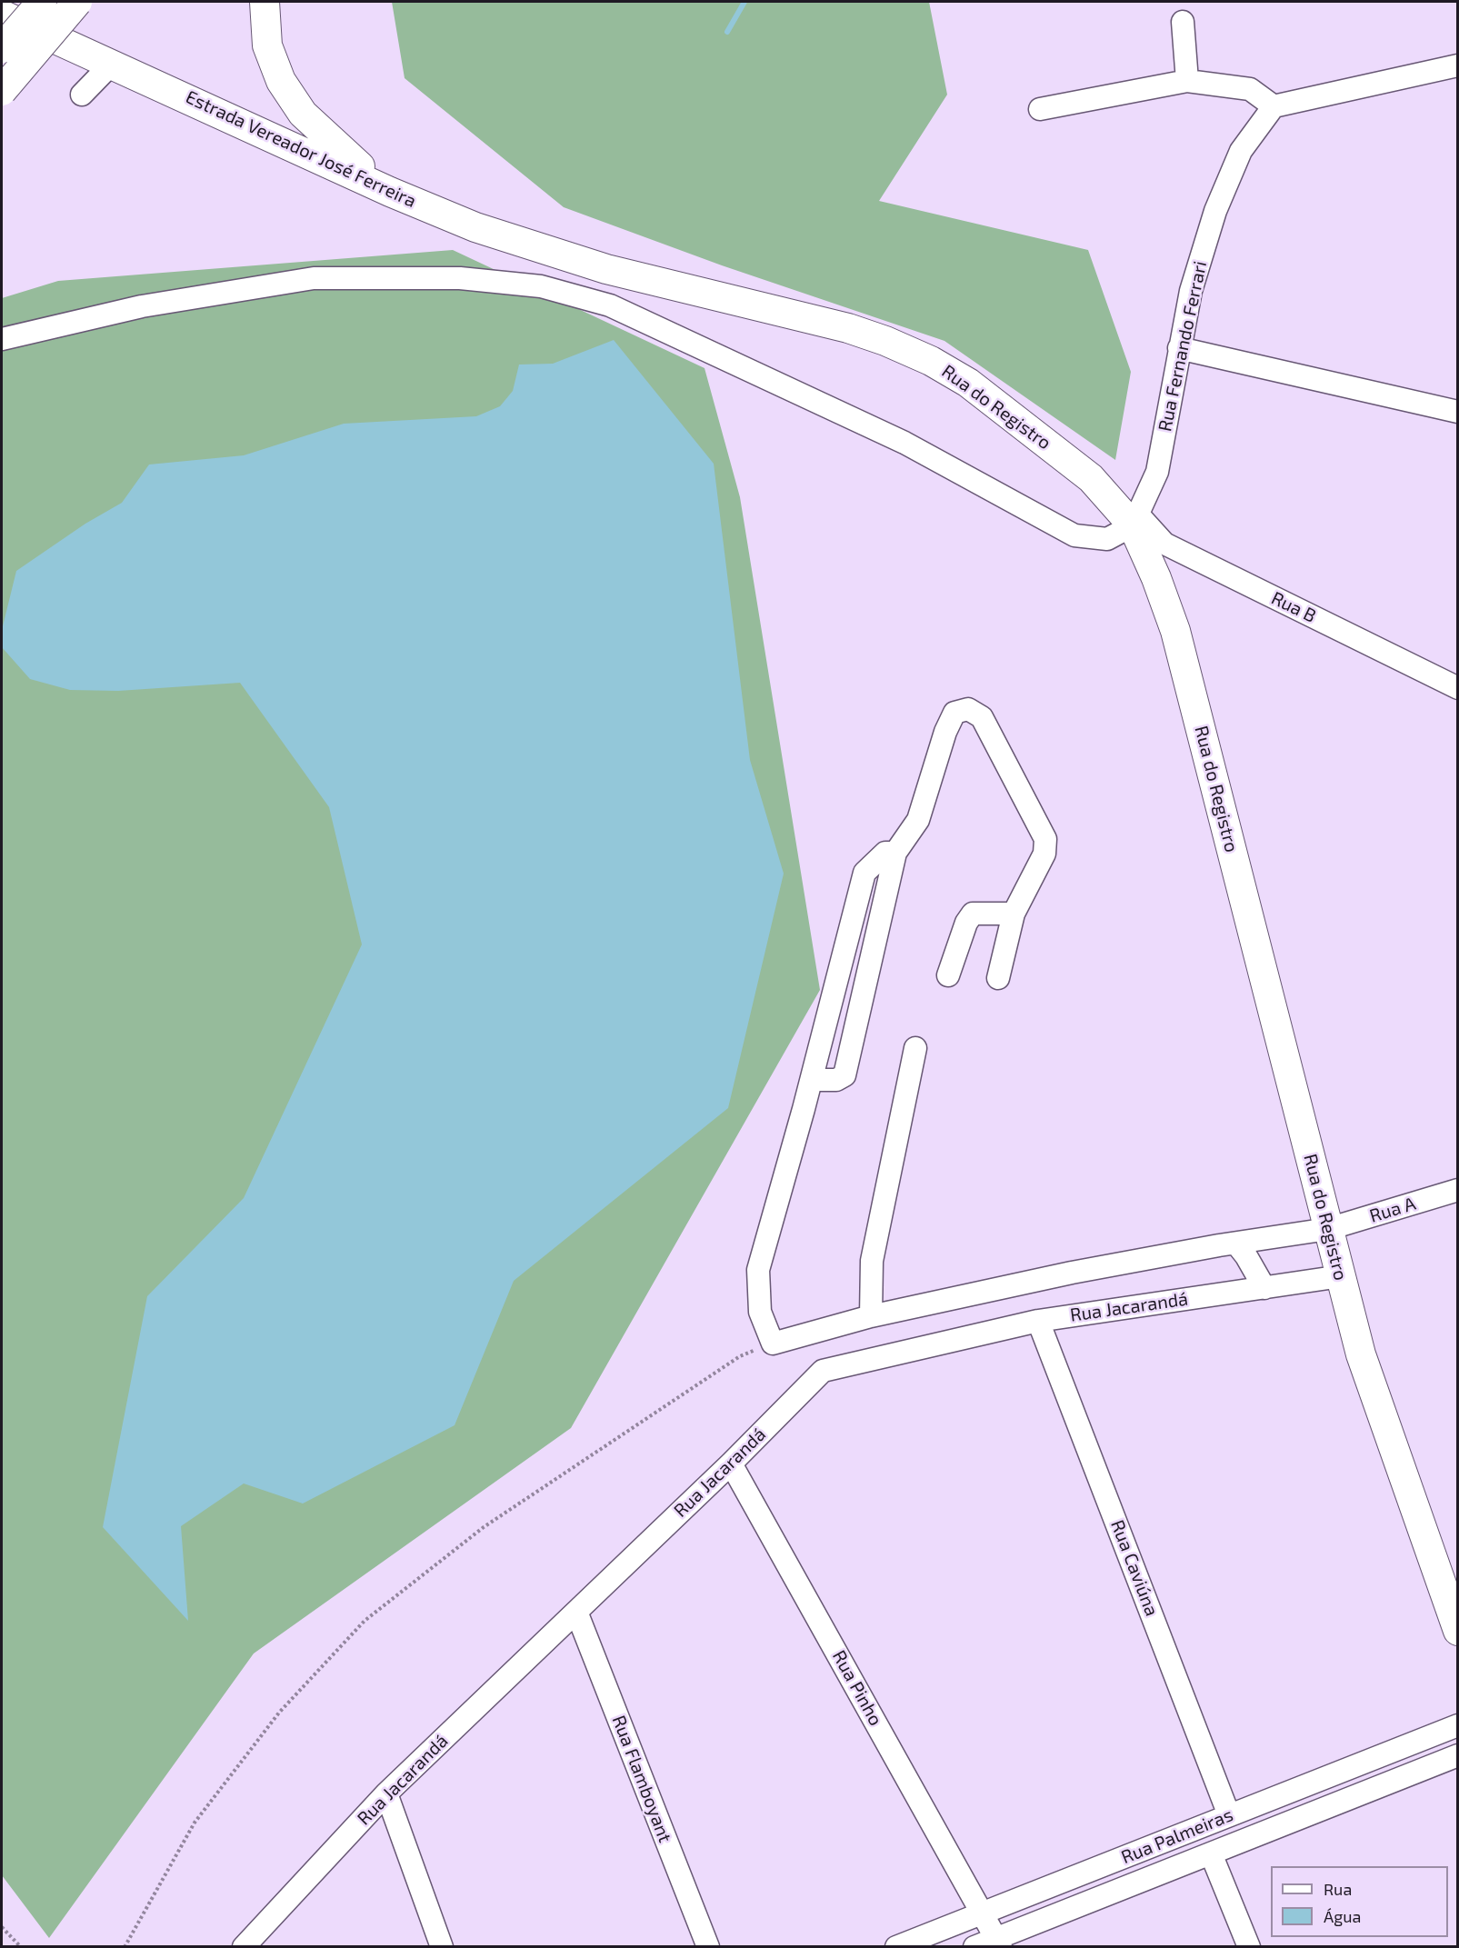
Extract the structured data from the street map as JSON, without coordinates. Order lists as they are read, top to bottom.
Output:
{
  "streets": {
    "main road": ["Estrada Vereador José Ferreira", "Rua do Registro"],
    "street": [
      "Rua Fernando Ferrari",
      "Rua B",
      "Rua A",
      "Rua Jacarandá",
      "Rua Caviúna",
      "Rua Pinho",
      "Rua Flamboyant",
      "Rua Palmeiras"
    ]
  },
  "crossings": [
    ["Estrada Vereador José Ferreira", "Rua do Registro"],
    ["Rua Fernando Ferrari", "Rua do Registro"],
    ["Rua Fernando Ferrari", "Rua B"],
    ["Rua do Registro", "Rua B"],
    ["Rua do Registro", "Rua A"],
    ["Rua do Registro", "Rua Jacarandá"],
    ["Rua Jacarandá", "Rua Caviúna"],
    ["Rua Jacarandá", "Rua Pinho"],
    ["Rua Jacarandá", "Rua Flamboyant"],
    ["Rua Caviúna", "Rua Palmeiras"],
    ["Rua Pinho", "Rua Palmeiras"]
  ],
  "legend": ["Rua", "Água"]
}
